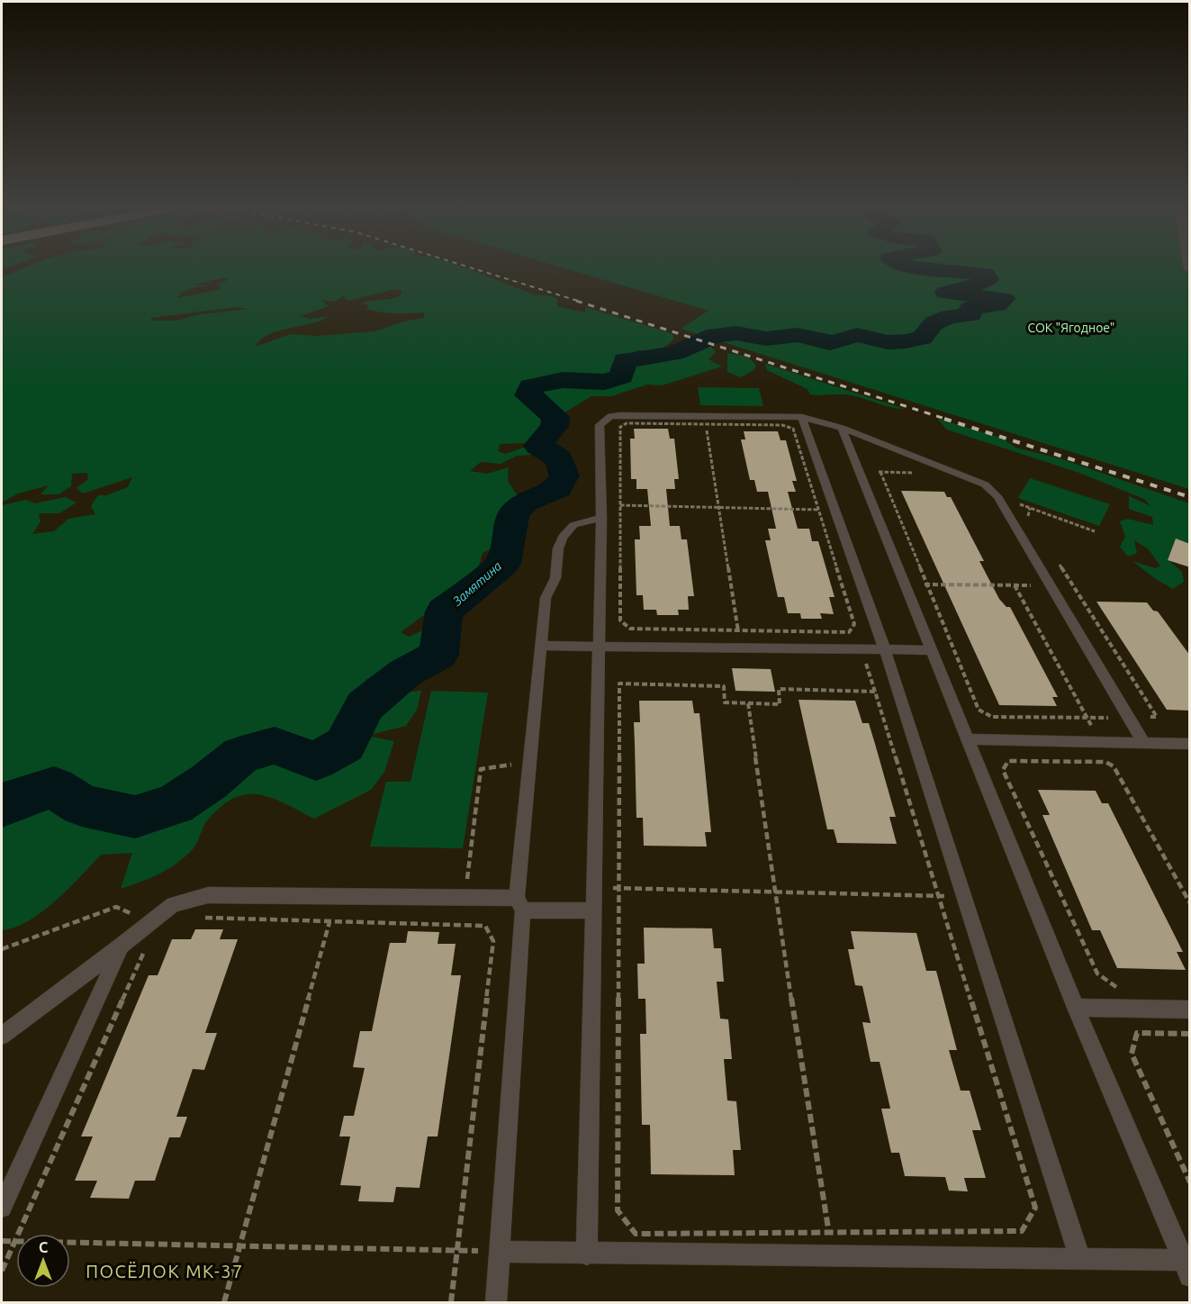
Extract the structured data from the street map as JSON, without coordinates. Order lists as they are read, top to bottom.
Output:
{
  "districts": ["ПОСЁЛОК МК-37"],
  "water": ["Замятина"],
  "parks": ["СОК \"Ягодное\""],
  "north": "top"
}
